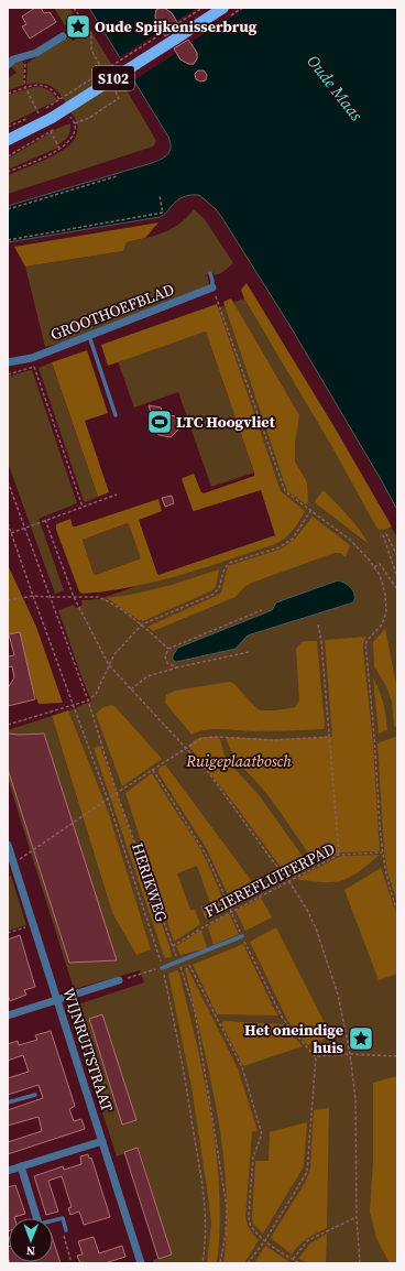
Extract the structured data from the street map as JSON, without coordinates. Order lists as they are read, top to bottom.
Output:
{
  "streets": {
    "main road": ["S102"],
    "street": ["GROOTHOEFBLAD", "WIJNRUITSTRAAT"],
    "path": ["FLIEREFLUITERPAD", "HERIKWEG"]
  },
  "water": ["Oude Maas"],
  "parks": ["Ruigeplaatbosch"],
  "places": {
    "place": ["Oude Spijkenisserbrug", "Het oneindige huis"],
    "sports": ["LTC Hoogvliet"]
  },
  "north": "bottom"
}
